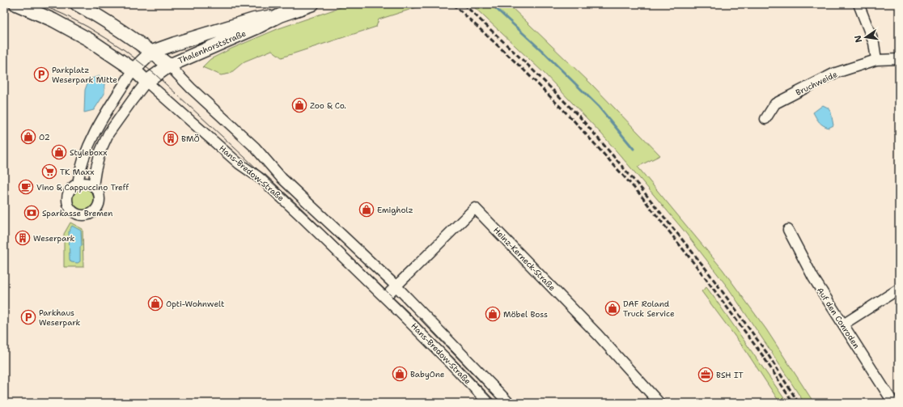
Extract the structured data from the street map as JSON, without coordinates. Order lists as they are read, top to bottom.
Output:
{
  "streets": {
    "main road": ["Thalenhorststraße", "Hans-Bredow-Straße"],
    "street": ["Bruchweide", "Heinz-Kerneck-Straße", "Auf den Conroden"]
  },
  "crossings": [
    ["Thalenhorststraße", "Hans-Bredow-Straße"],
    ["Hans-Bredow-Straße", "Heinz-Kerneck-Straße"]
  ],
  "places": {
    "parking": ["Parkplatz Weserpark Mitte", "Parkhaus Weserpark"],
    "shop": [
      "Zoo & Co.",
      "O2",
      "Styleboxx",
      "Emigholz",
      "Opti-Wohnwelt",
      "DAF Roland Truck Service",
      "Möbel Boss",
      "BabyOne"
    ],
    "building": ["BMÖ", "Weserpark"],
    "supermarket": ["TK Maxx"],
    "cafe": ["Vino & Cappuccino Treff"],
    "bank": ["Sparkasse Bremen"],
    "office": ["BSH IT"]
  },
  "north": "left"
}
